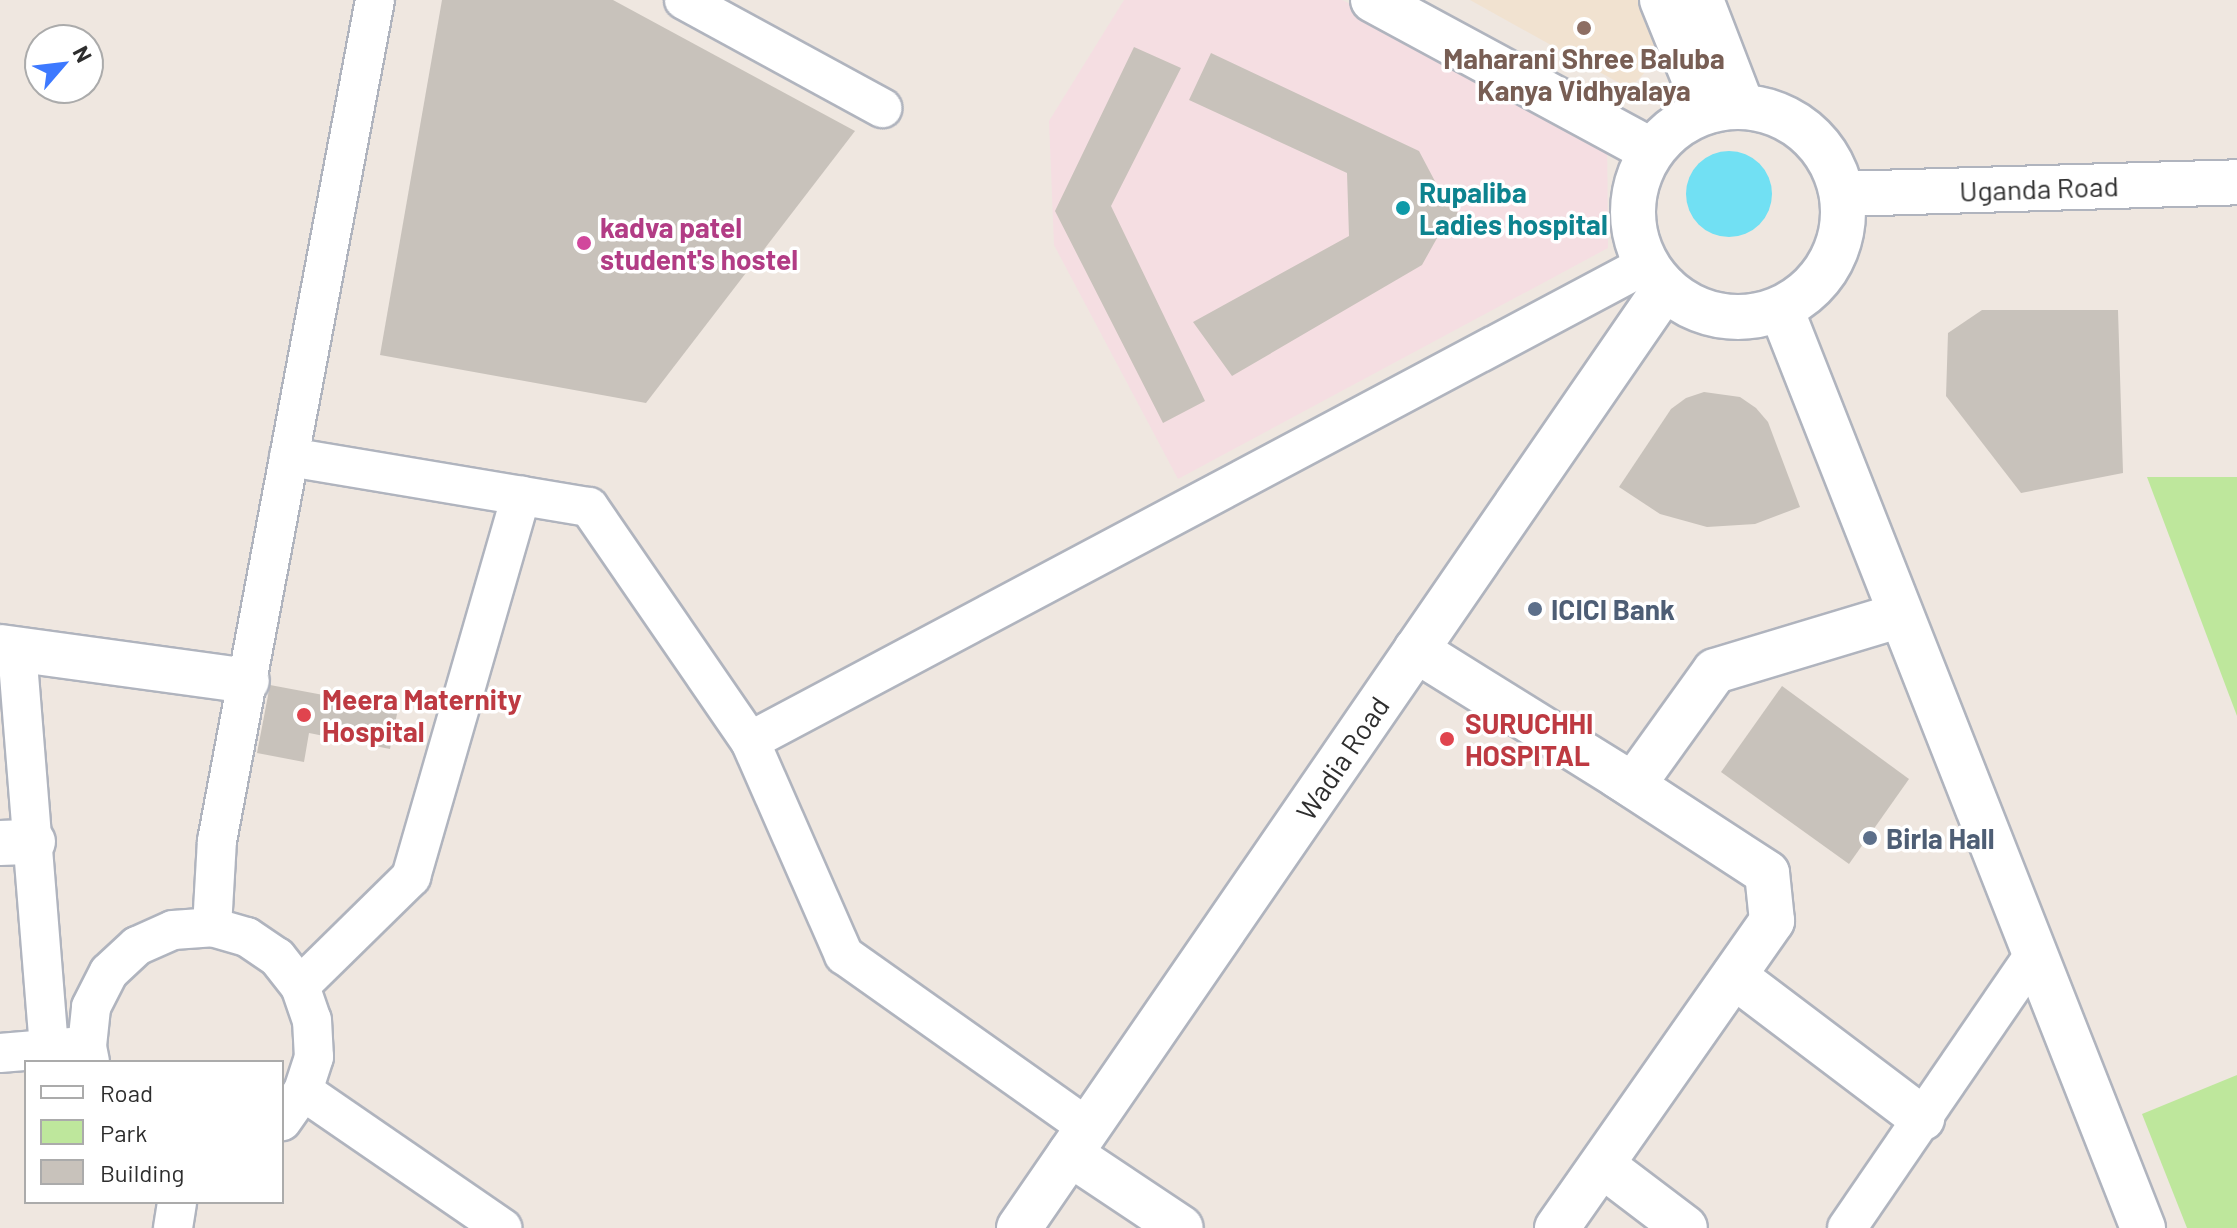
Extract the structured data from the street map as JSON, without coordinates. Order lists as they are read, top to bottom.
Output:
{
  "streets": {
    "main road": ["Uganda Road", "Wadia Road"]
  },
  "crossings": [
    ["Uganda Road", "Wadia Road"]
  ],
  "places": [
    "Maharani Shree Baluba Kanya Vidhyalaya",
    "Rupaliba Ladies hospital",
    "kadva patel student's hostel",
    "ICICI Bank",
    "Meera Maternity Hospital",
    "SURUCHHI HOSPITAL",
    "Birla Hall"
  ],
  "legend": ["Road", "Park", "Building"],
  "north": "top right"
}
